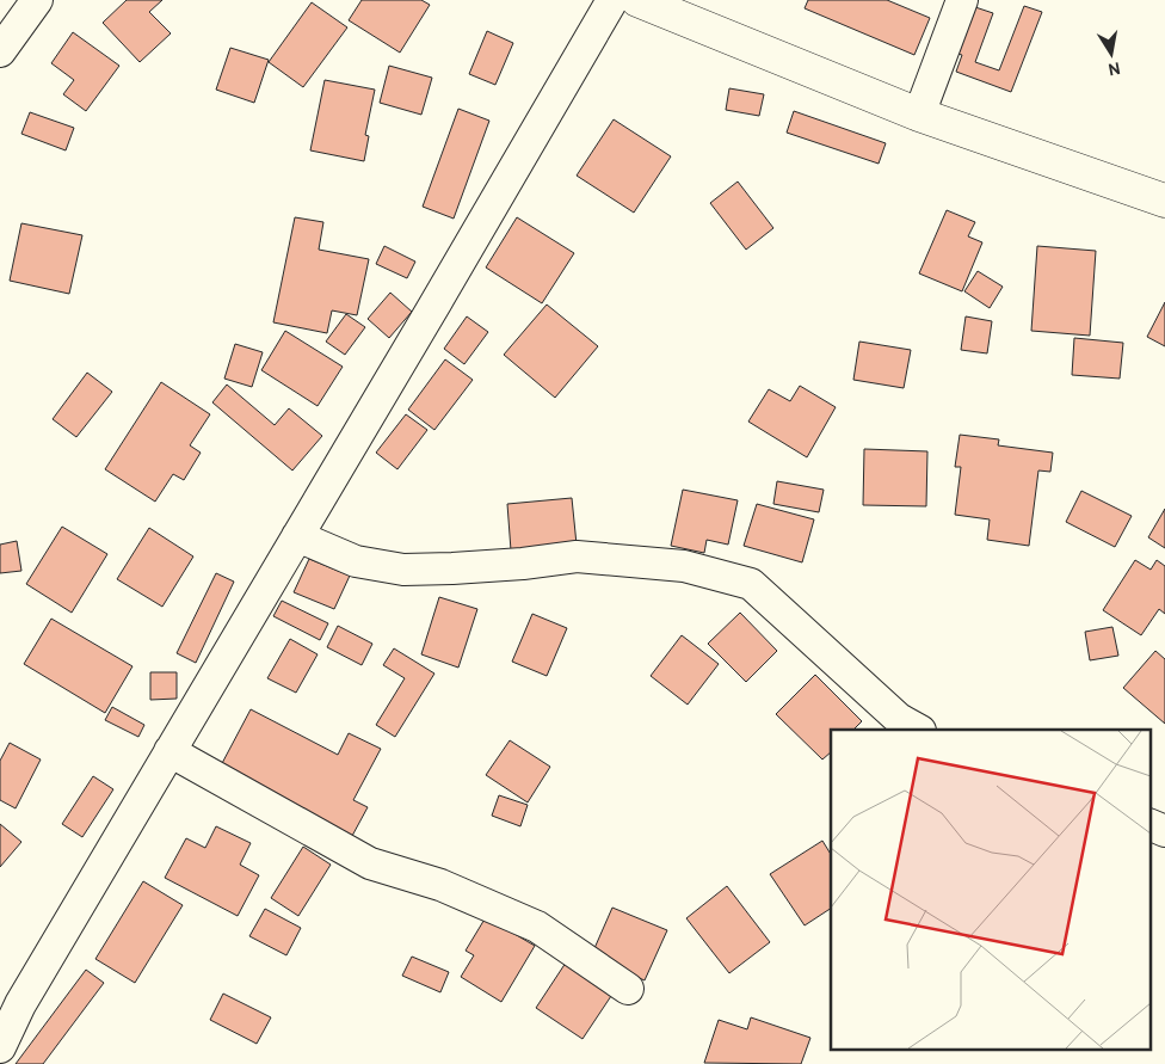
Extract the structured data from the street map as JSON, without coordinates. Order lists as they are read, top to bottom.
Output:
{
  "north": "bottom"
}
